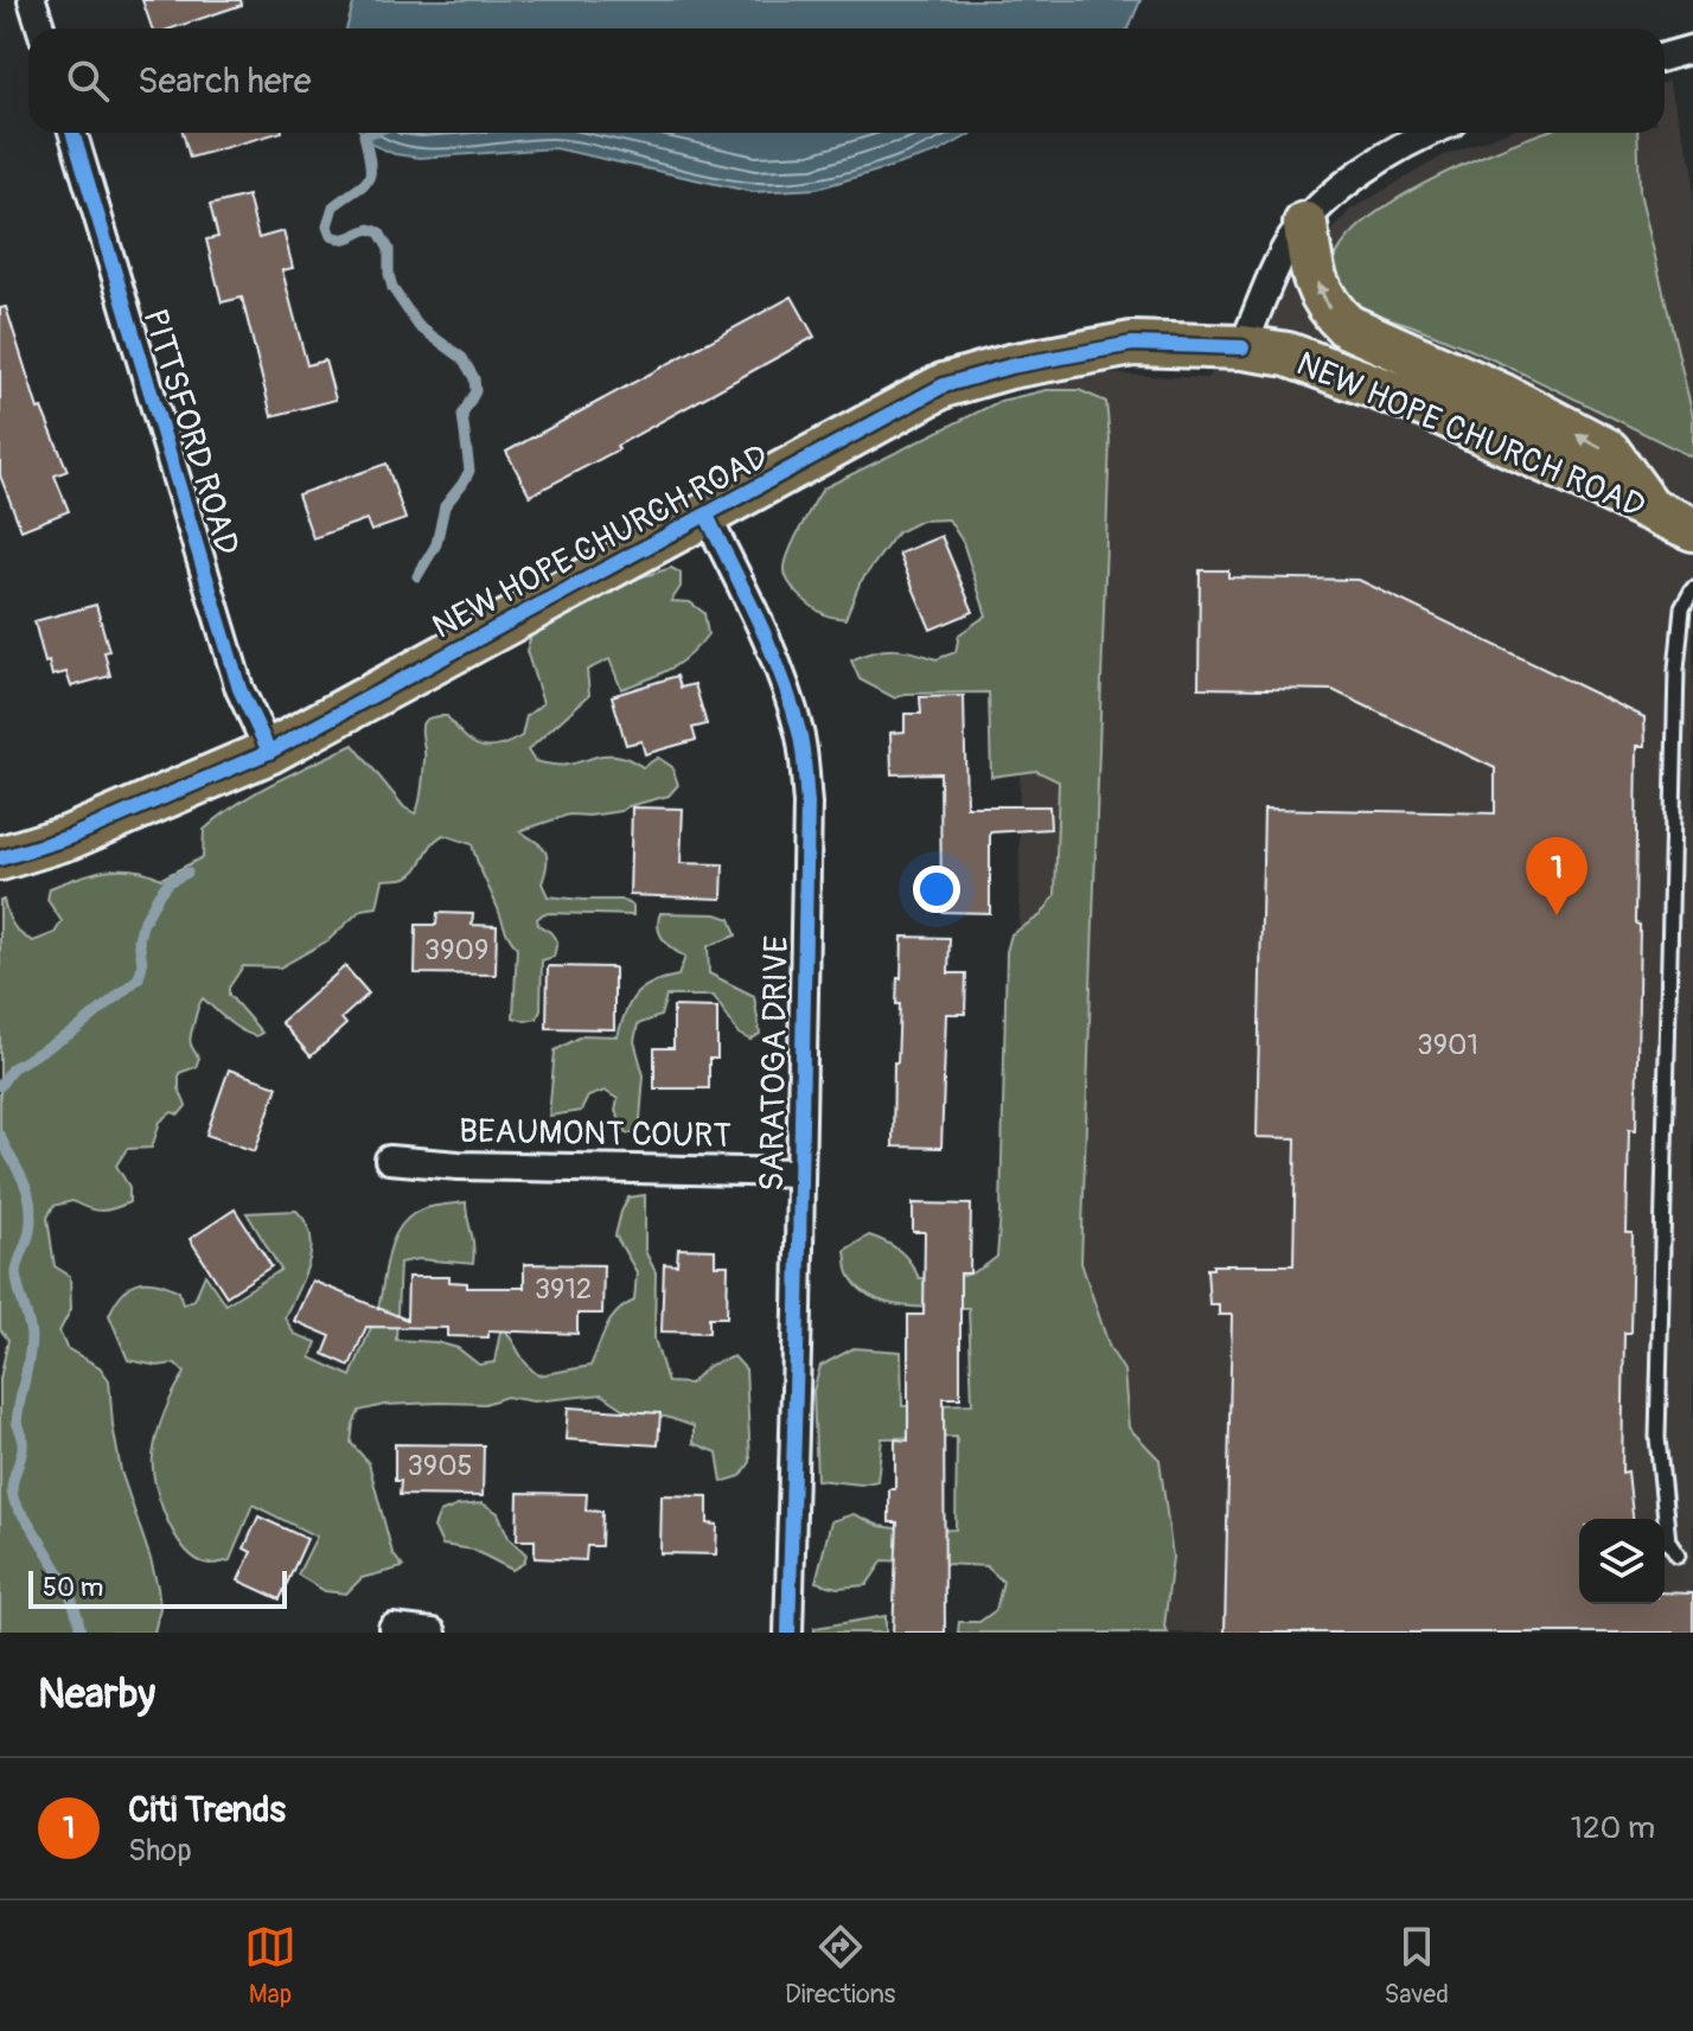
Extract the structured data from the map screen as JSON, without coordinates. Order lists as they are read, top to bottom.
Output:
{
  "streets": {
    "main road": ["NEW HOPE CHURCH ROAD"],
    "street": ["PITTSFORD ROAD", "SARATOGA DRIVE", "BEAUMONT COURT"]
  },
  "crossings": [
    ["PITTSFORD ROAD", "NEW HOPE CHURCH ROAD"],
    ["NEW HOPE CHURCH ROAD", "SARATOGA DRIVE"],
    ["SARATOGA DRIVE", "BEAUMONT COURT"]
  ],
  "house_numbers": [
    "3909",
    "3901",
    "3912",
    "3905"
  ],
  "scale_bar": "50 m",
  "page": {
    "search": "Search here",
    "pins": "1",
    "scale": "50 m",
    "heading": "Nearby",
    "list": [
      {
        "mark": "1",
        "name": "Citi Trends",
        "note": "Shop",
        "value": "120 m"
      }
    ],
    "nav": ["Map", "Directions", "Saved"]
  }
}
